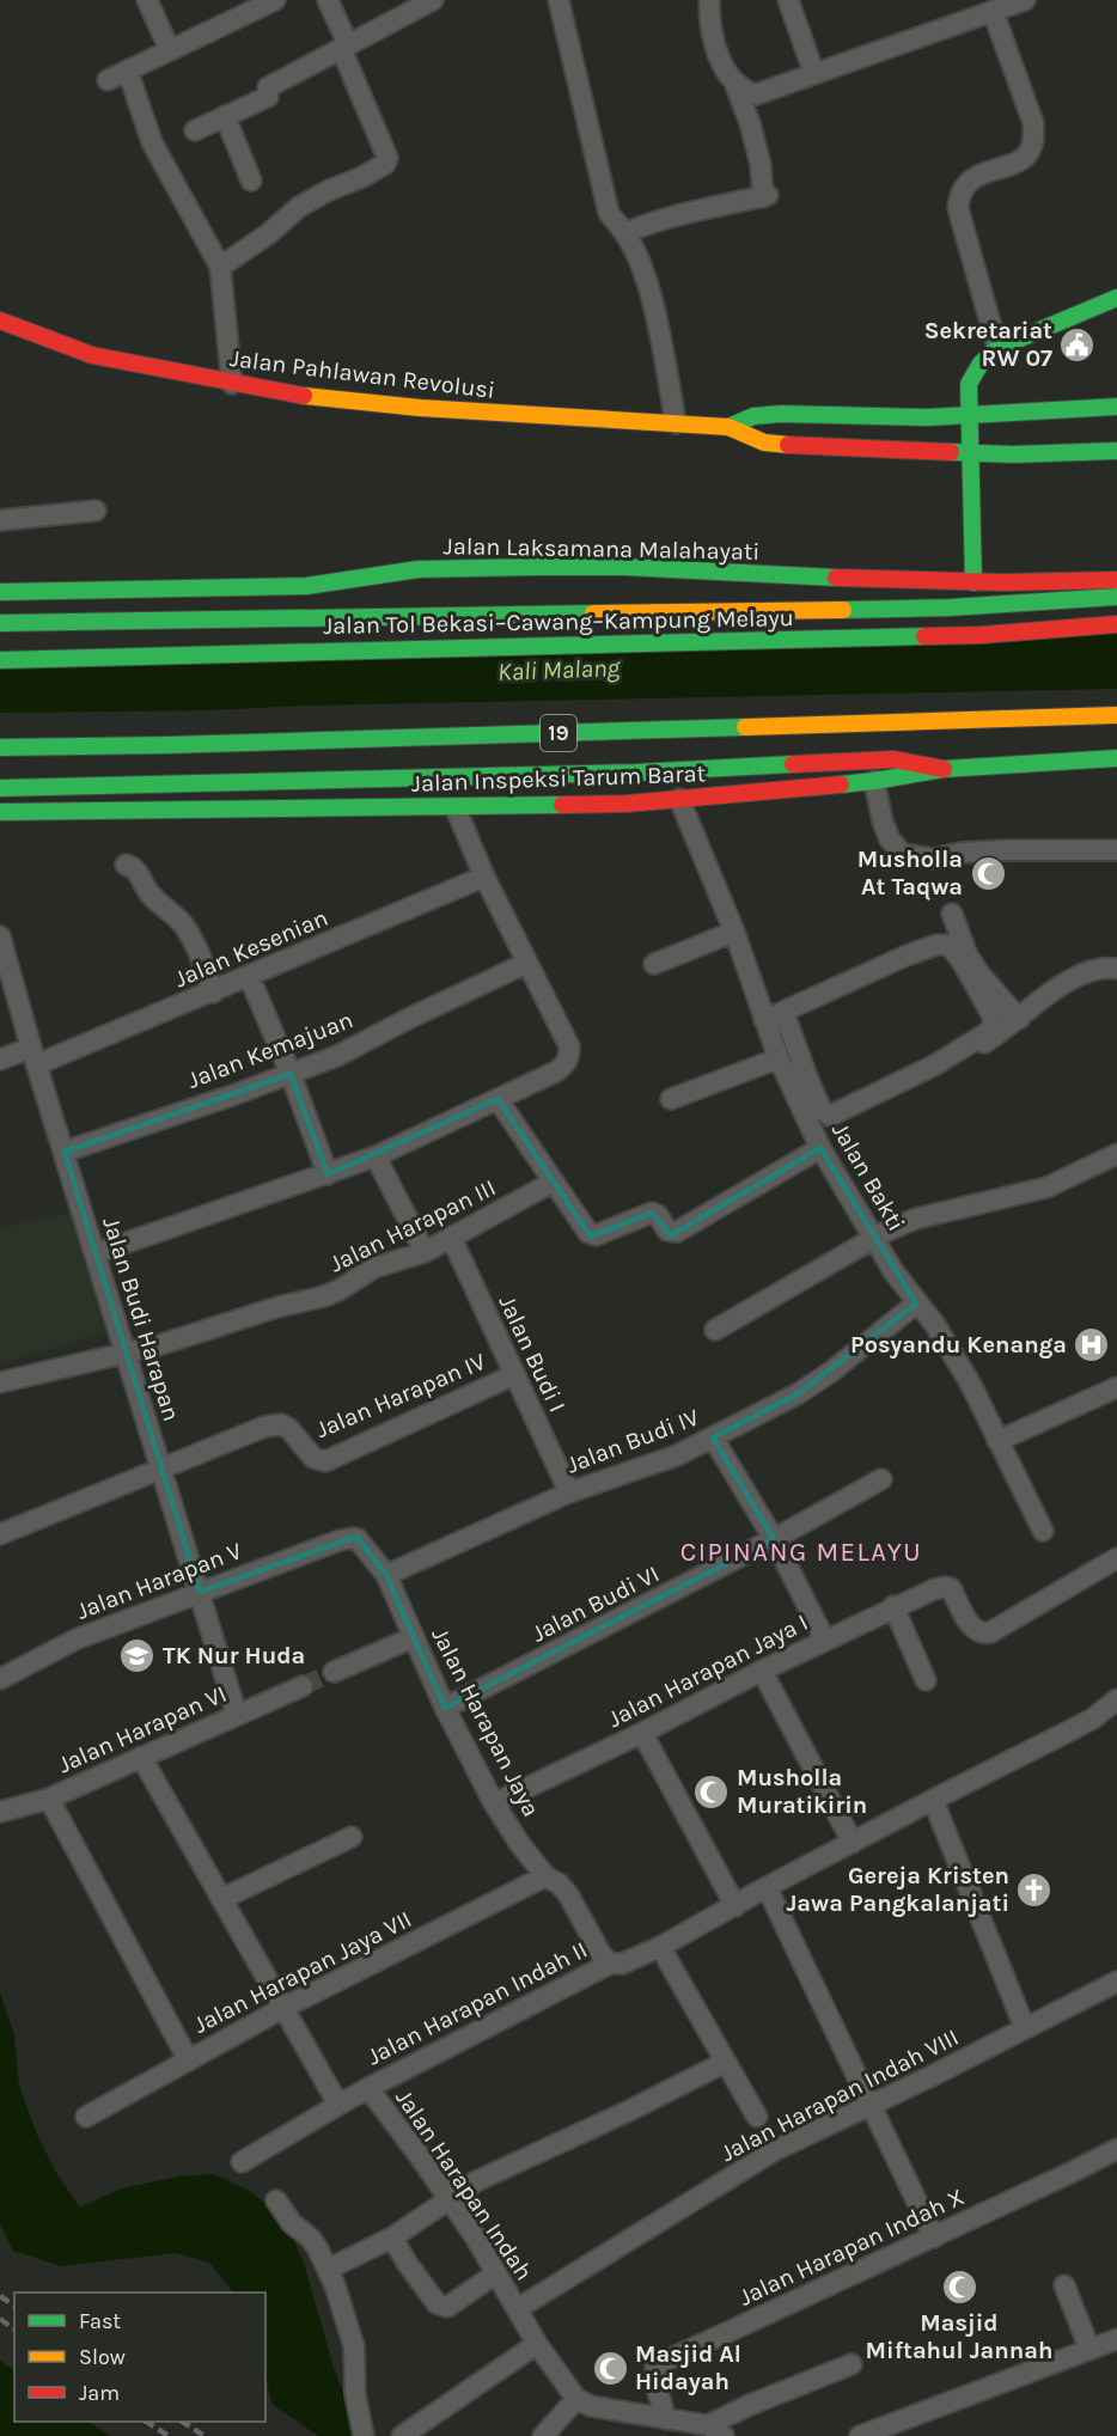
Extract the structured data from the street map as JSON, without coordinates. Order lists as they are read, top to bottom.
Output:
{
  "streets": {
    "main road": [
      "Jalan Pahlawan Revolusi",
      "Jalan Laksamana Malahayati",
      "Jalan Tol Bekasi–Cawang–Kampung Melayu",
      "19",
      "Jalan Inspeksi Tarum Barat"
    ],
    "street": [
      "Jalan Kesenian",
      "Jalan Kemajuan",
      "Jalan Bakti",
      "Jalan Harapan III",
      "Jalan Budi Harapan",
      "Jalan Budi I",
      "Jalan Harapan IV",
      "Jalan Budi IV",
      "Jalan Harapan V",
      "Jalan Budi VI",
      "Jalan Harapan Jaya I",
      "Jalan Harapan Jaya",
      "Jalan Harapan VI",
      "Jalan Harapan Jaya VII",
      "Jalan Harapan Indah II",
      "Jalan Harapan Indah VIII",
      "Jalan Harapan Indah",
      "Jalan Harapan Indah X"
    ]
  },
  "crossings": [
    ["Jalan Inspeksi Tarum Barat", "Jalan Bakti"],
    ["Jalan Kesenian", "Jalan Budi Harapan"],
    ["Jalan Kemajuan", "Jalan Budi Harapan"],
    ["Jalan Bakti", "Jalan Budi IV"],
    ["Jalan Harapan III", "Jalan Budi Harapan"],
    ["Jalan Harapan III", "Jalan Budi I"],
    ["Jalan Budi Harapan", "Jalan Harapan IV"],
    ["Jalan Budi Harapan", "Jalan Harapan V"],
    ["Jalan Budi Harapan", "Jalan Harapan VI"],
    ["Jalan Budi I", "Jalan Harapan IV"],
    ["Jalan Budi I", "Jalan Budi IV"],
    ["Jalan Budi IV", "Jalan Harapan Jaya"],
    ["Jalan Harapan V", "Jalan Harapan Jaya"],
    ["Jalan Budi VI", "Jalan Harapan Jaya"],
    ["Jalan Harapan Jaya I", "Jalan Harapan Jaya"],
    ["Jalan Harapan Jaya", "Jalan Harapan Jaya VII"],
    ["Jalan Harapan Jaya", "Jalan Harapan Indah II"],
    ["Jalan Harapan Indah II", "Jalan Harapan Indah"],
    ["Jalan Harapan Indah VIII", "Jalan Harapan Indah"]
  ],
  "districts": ["CIPINANG MELAYU"],
  "water": ["Kali Malang"],
  "places": {
    "public building": ["Sekretariat RW 07"],
    "mosque": [
      "Musholla At Taqwa",
      "Musholla Muratikirin",
      "Masjid Miftahul Jannah",
      "Masjid Al Hidayah"
    ],
    "hospital": ["Posyandu Kenanga"],
    "school or university": ["TK Nur Huda"],
    "church": ["Gereja Kristen Jawa Pangkalanjati"]
  },
  "legend": ["Fast", "Slow", "Jam"]
}
